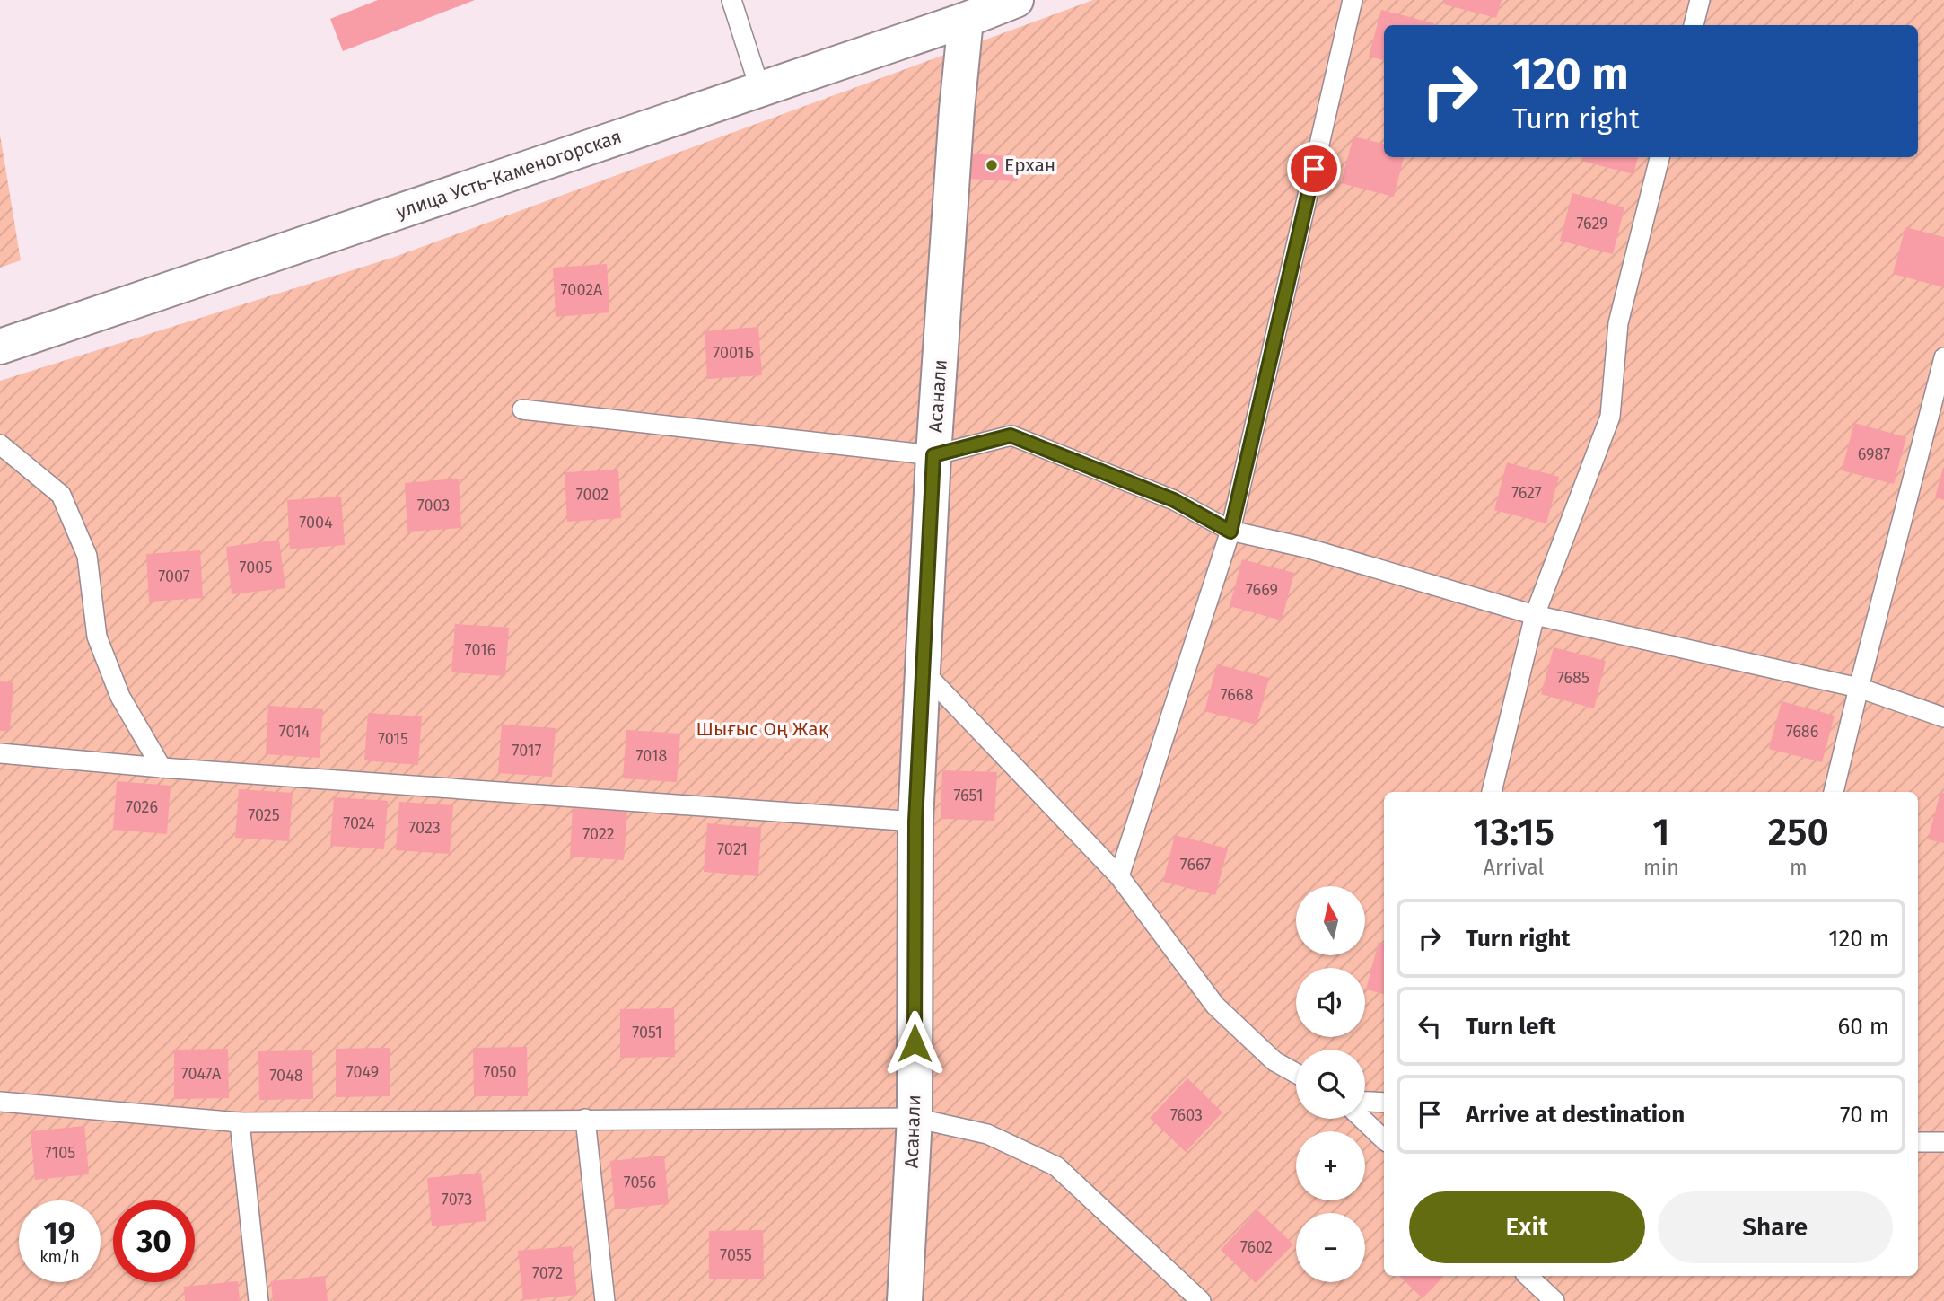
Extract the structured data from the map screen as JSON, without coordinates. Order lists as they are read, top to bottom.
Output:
{
  "streets": {
    "street": ["улица Усть-Каменогорская", "Асанали"]
  },
  "crossings": [
    ["улица Усть-Каменогорская", "Асанали"]
  ],
  "parks": ["Шығыс Оң Жақ"],
  "places": ["Ерхан"],
  "house_numbers": [
    "7629",
    "7002А",
    "7001Б",
    "6987",
    "7627",
    "7002",
    "7003",
    "7004",
    "7005",
    "7007",
    "7669",
    "7016",
    "7685",
    "7668",
    "7014",
    "7686",
    "7015",
    "7017",
    "7018",
    "7651",
    "7026",
    "7025",
    "7024",
    "7023",
    "7022",
    "7021",
    "7667",
    "7051",
    "7049",
    "7050",
    "7047А",
    "7048",
    "7603",
    "7105",
    "7056",
    "7073",
    "7602",
    "7055",
    "7072"
  ],
  "north": "top",
  "page": {
    "turn": ["120 m", "Turn right"],
    "eta": [
      "13:15",
      "Arrival",
      "1",
      "min",
      "250",
      "m"
    ],
    "map_buttons": ["+", "−"],
    "list": [
      {
        "name": "Turn right",
        "value": "120 m"
      },
      {
        "name": "Turn left",
        "value": "60 m"
      },
      {
        "name": "Arrive at destination",
        "value": "70 m"
      }
    ],
    "buttons": ["Exit", "Share"],
    "speed": "19 km/h",
    "limit": "30"
  }
}
